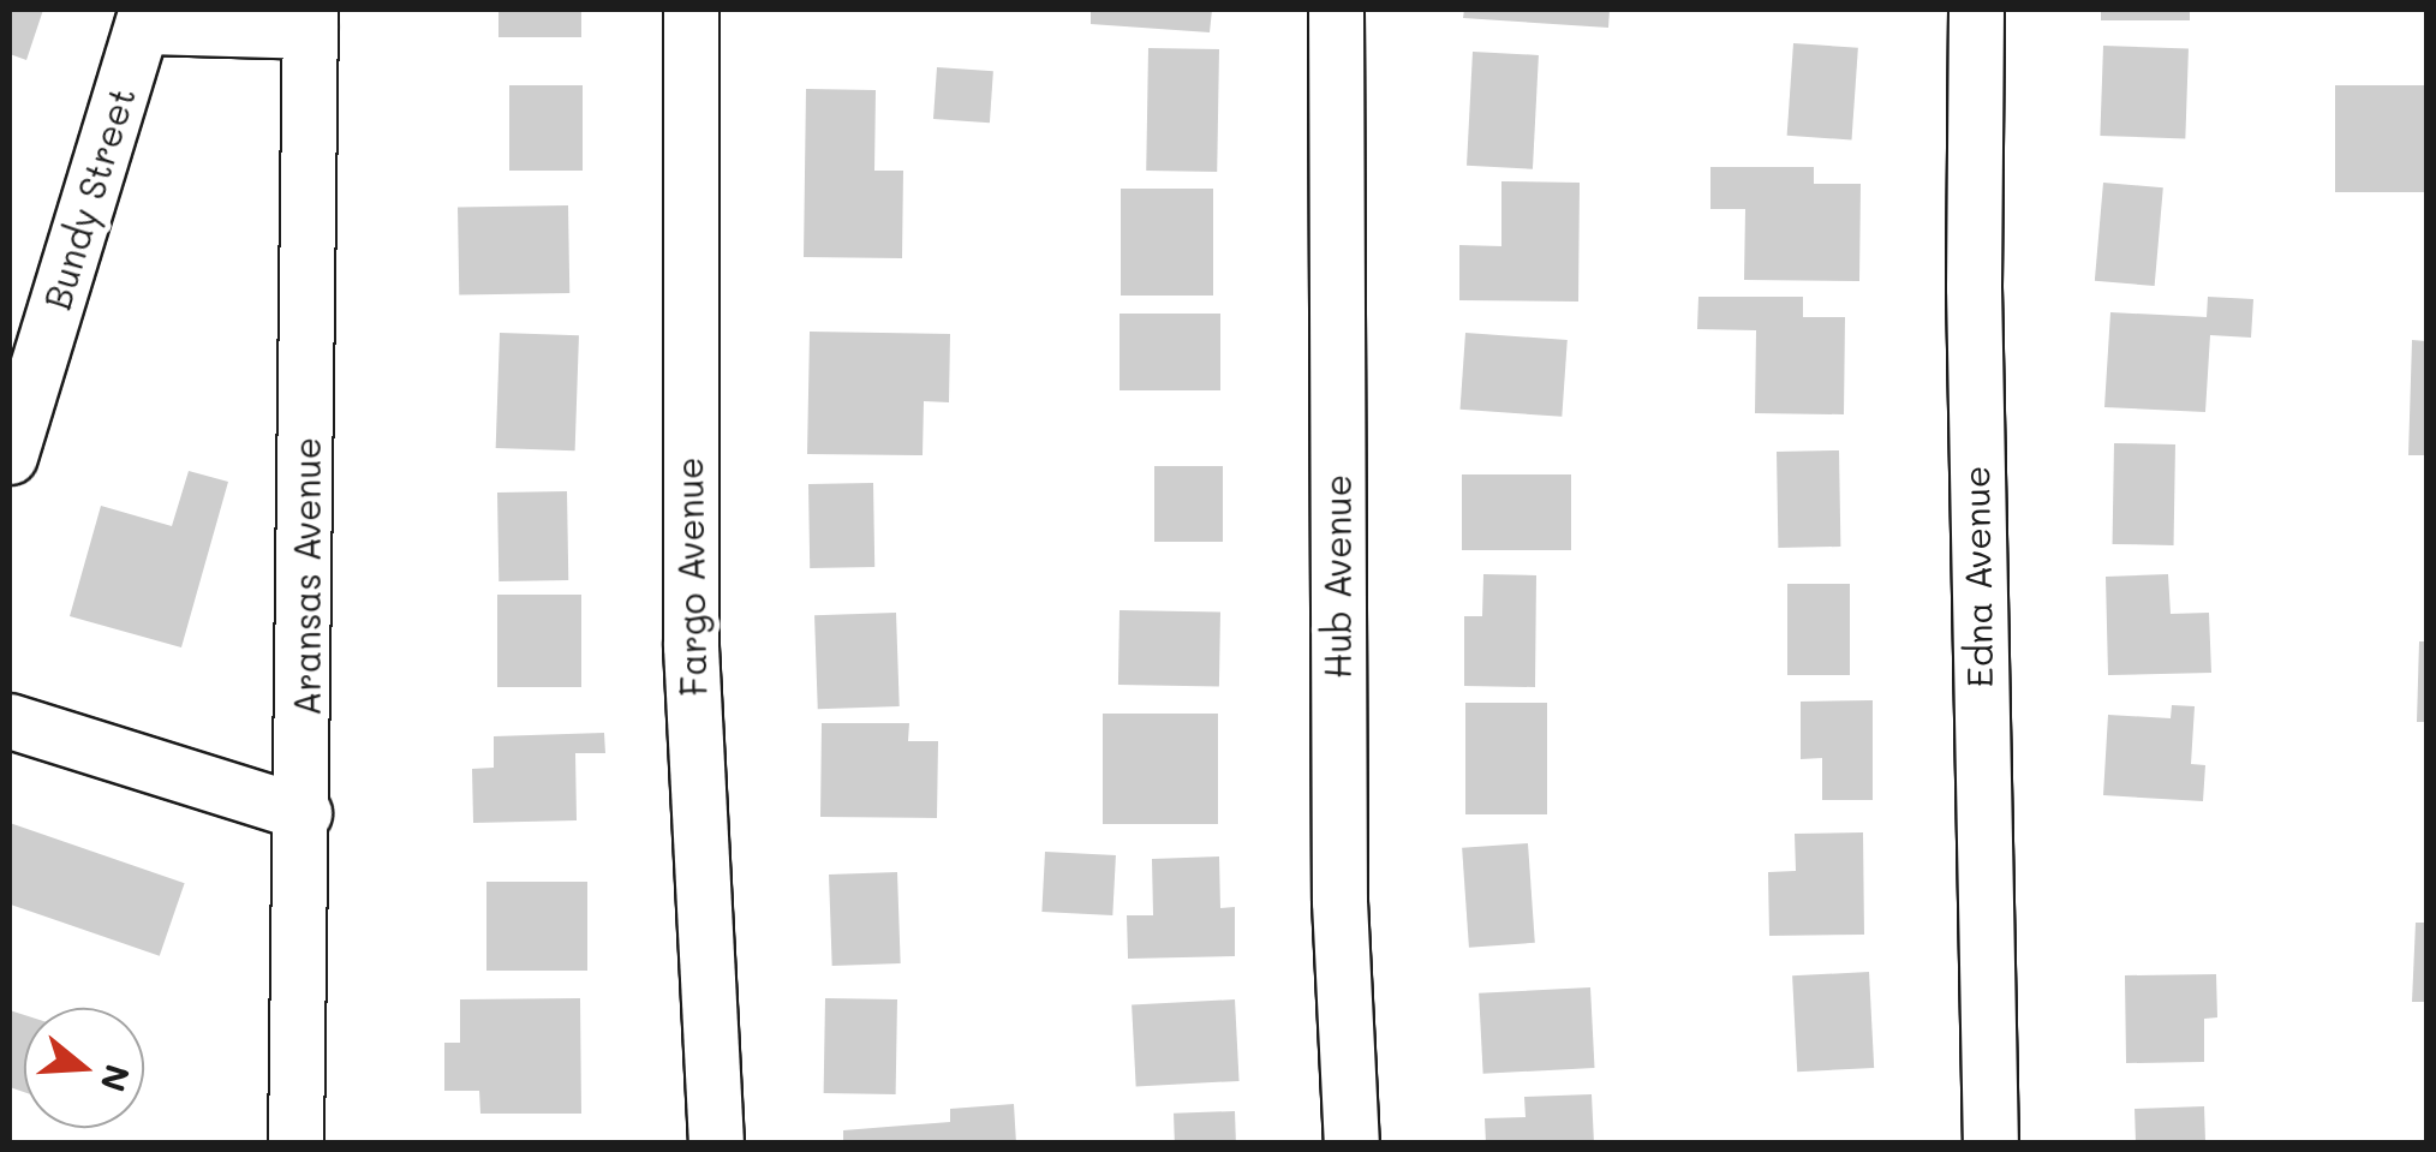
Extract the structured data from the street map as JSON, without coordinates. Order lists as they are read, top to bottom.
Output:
{
  "streets": {
    "street": [
      "Bundy Street",
      "Aransas Avenue",
      "Fargo Avenue",
      "Hub Avenue",
      "Edna Avenue"
    ]
  },
  "north": "right"
}
